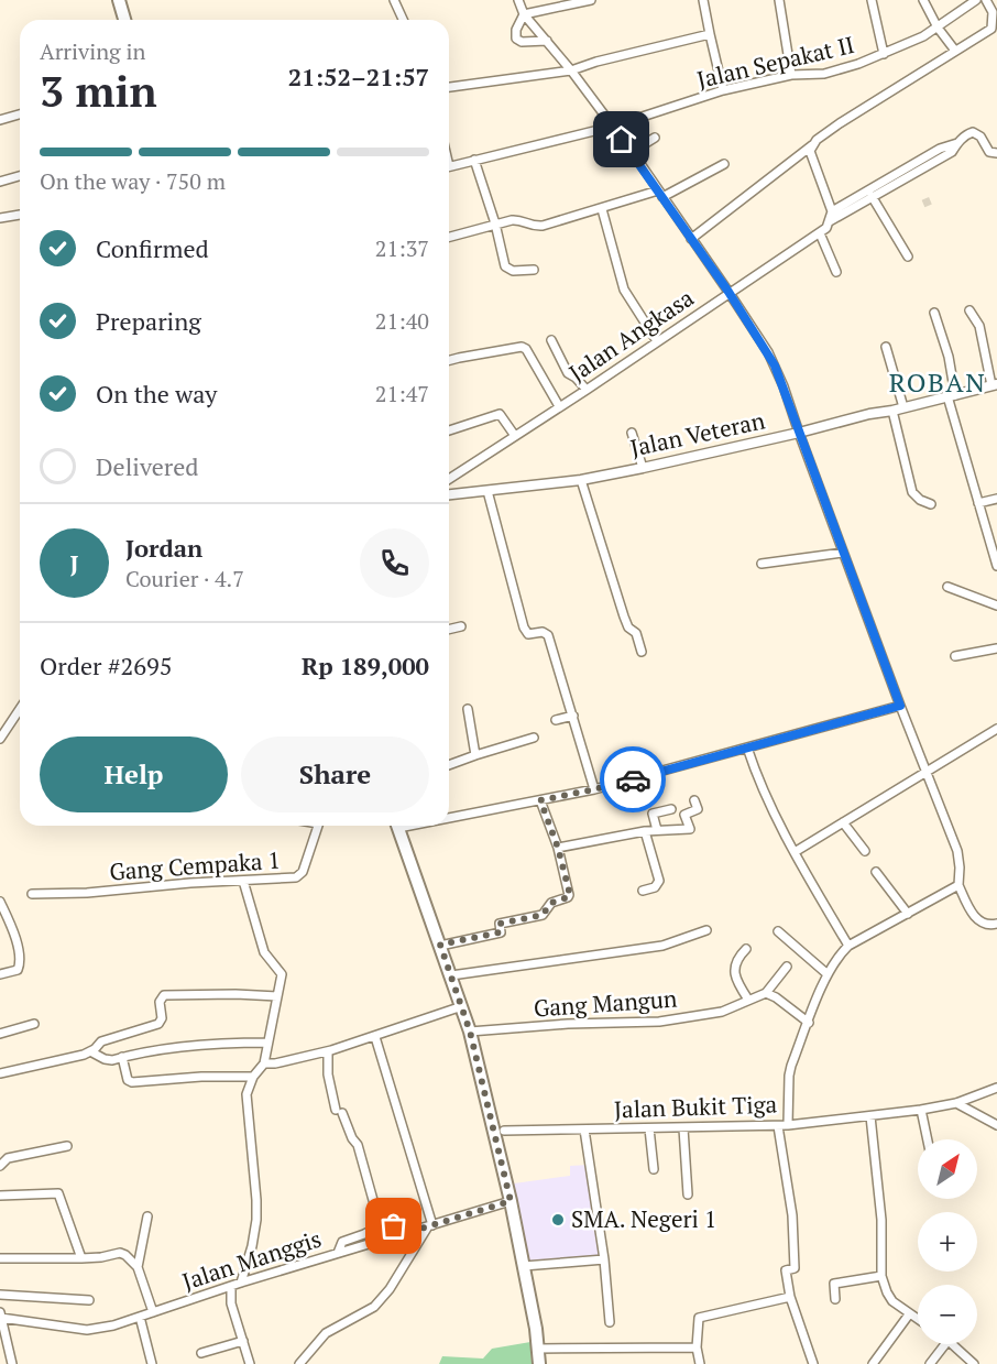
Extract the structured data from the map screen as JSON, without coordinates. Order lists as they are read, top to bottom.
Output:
{
  "streets": {
    "street": [
      "Jalan Sepakat II",
      "Jalan Angkasa",
      "Jalan Veteran",
      "Gang Cempaka 1",
      "Gang Mangun",
      "Jalan Bukit Tiga",
      "Jalan Manggis"
    ]
  },
  "districts": ["ROBAN"],
  "places": ["SMA. Negeri 1"],
  "north": "top right",
  "page": {
    "heading": ["3 min", "Arriving in", "21:52–21:57"],
    "panel": [
      "Jordan",
      "Courier · 4.7",
      "Order #2695",
      "Rp 189,000"
    ],
    "bar": "On the way · 750 m",
    "list": [
      ["Confirmed", "21:37"],
      ["Preparing", "21:40"],
      ["On the way", "21:47"],
      "Delivered"
    ],
    "round": "J",
    "buttons": ["Help", "Share"],
    "map_buttons": ["+", "−"]
  }
}
